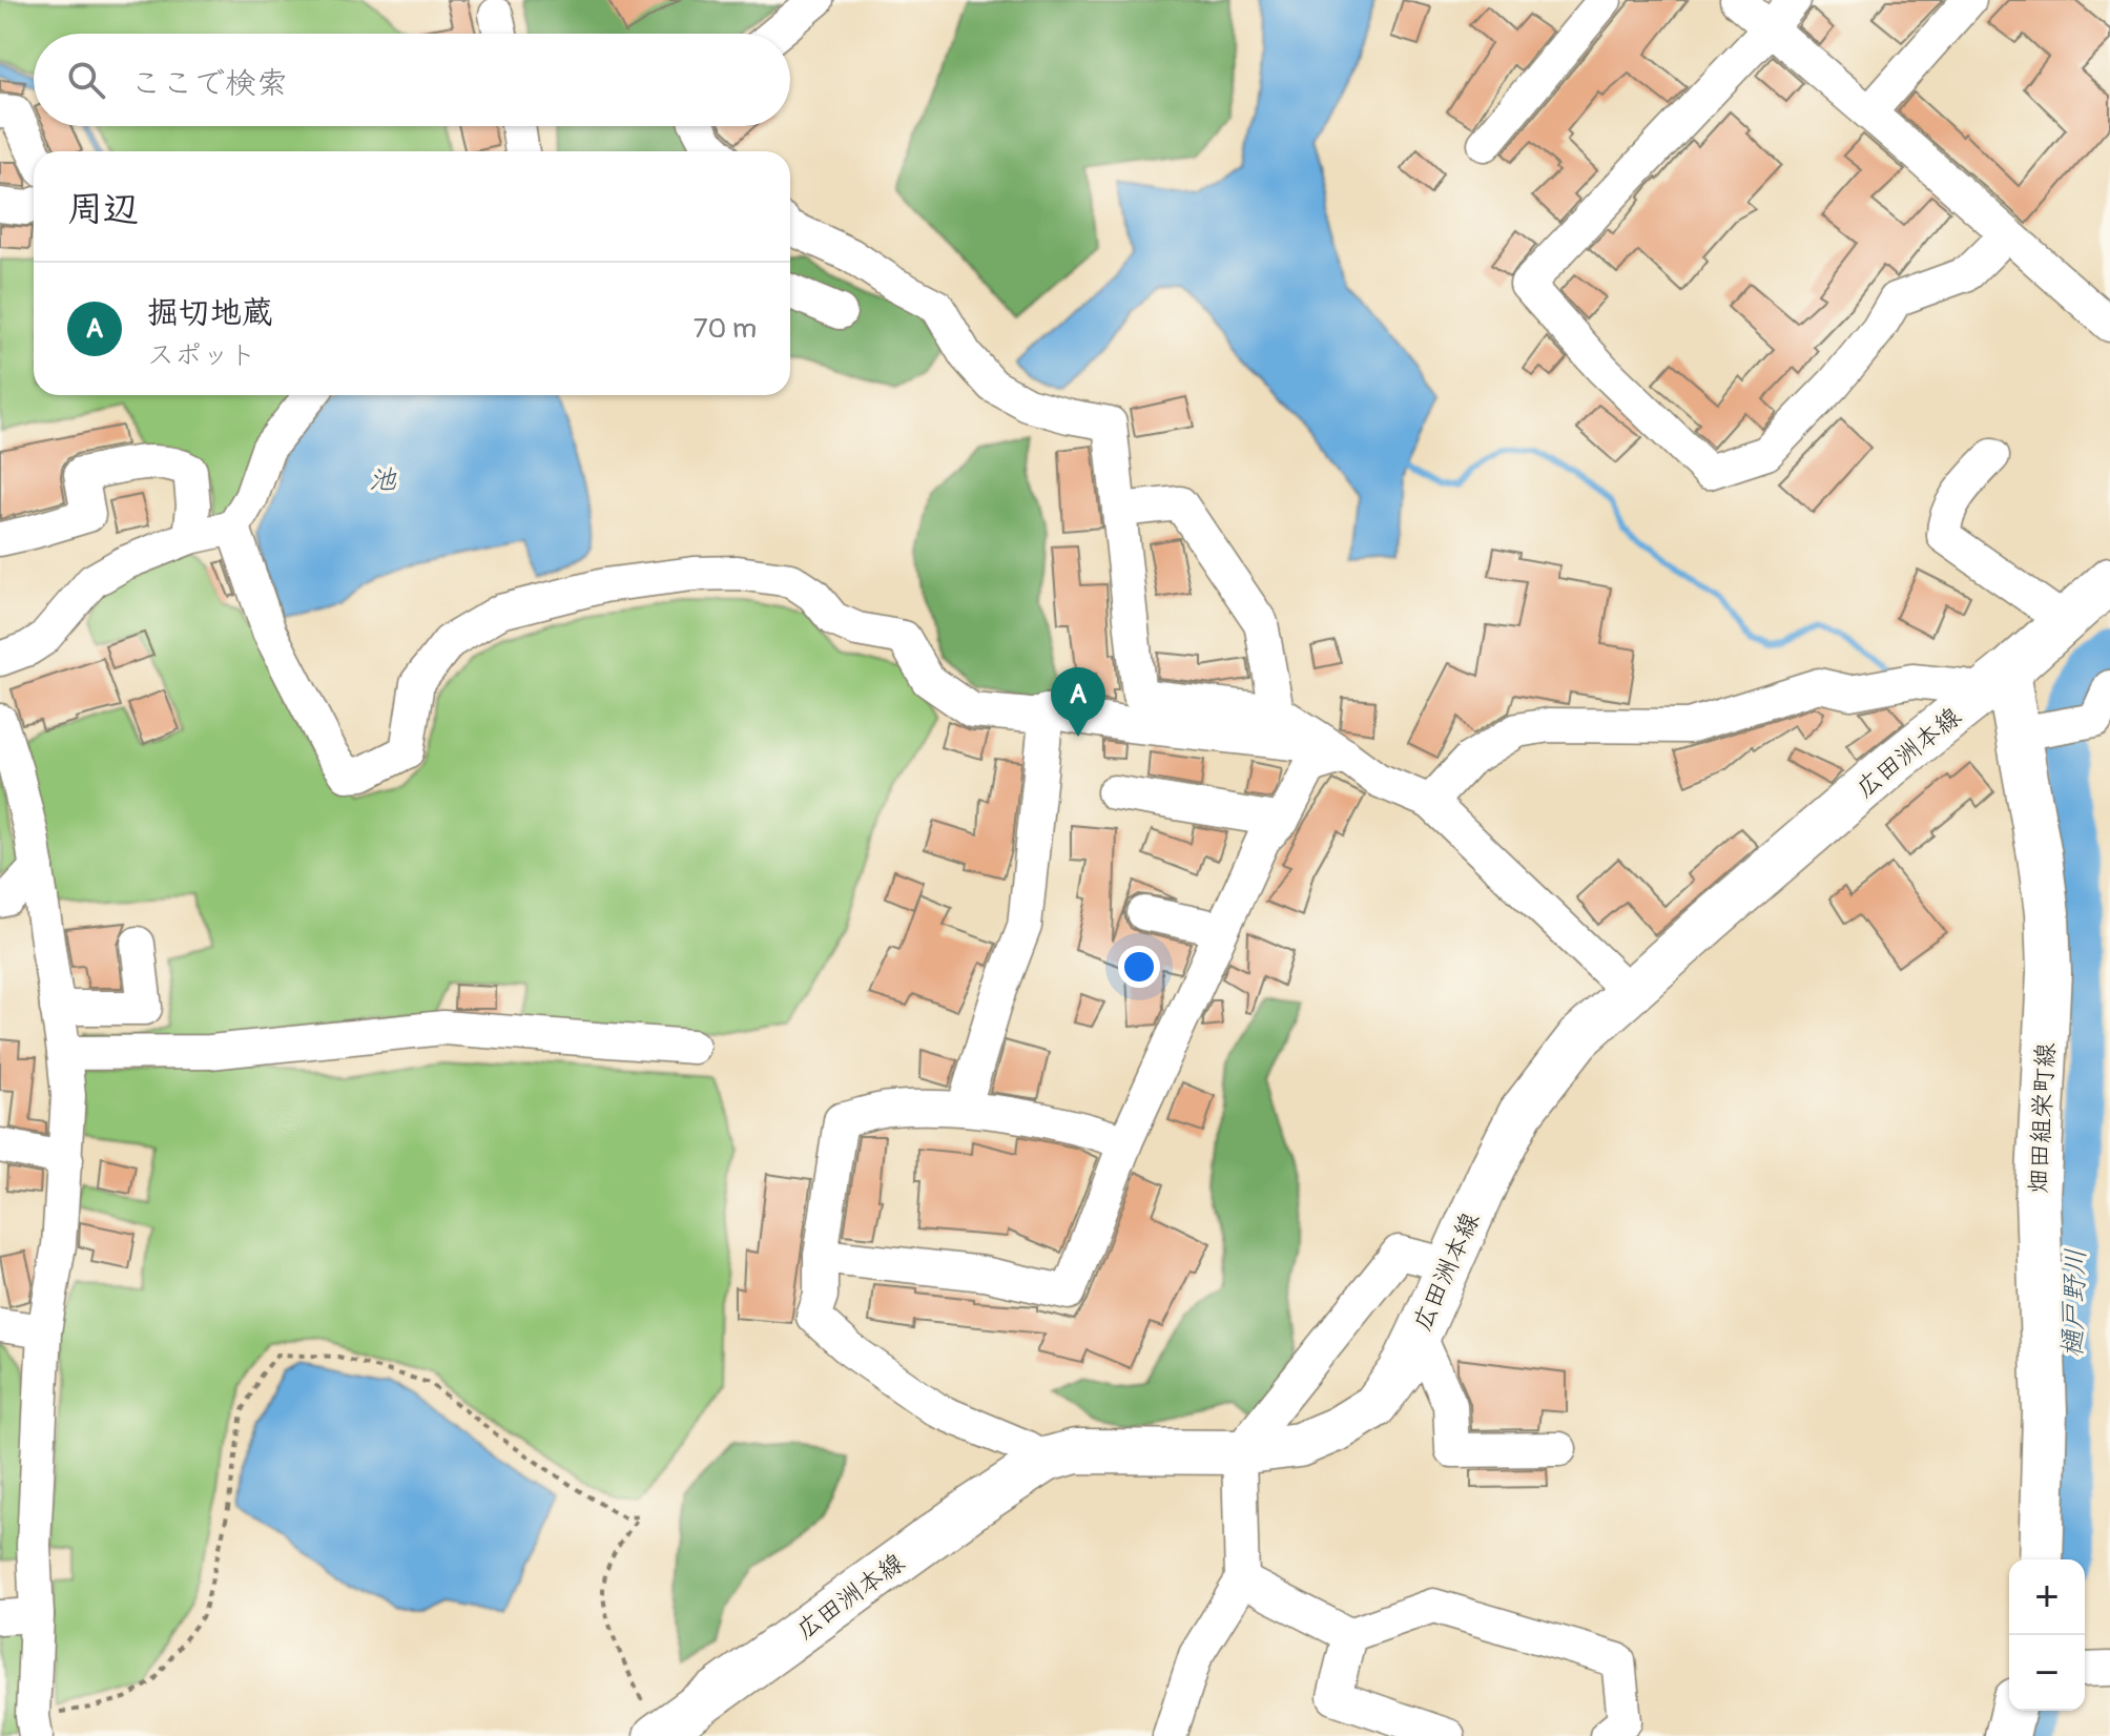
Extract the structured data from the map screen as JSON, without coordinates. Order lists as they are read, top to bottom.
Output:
{
  "streets": {
    "main road": ["広田洲本線", "畑田組栄町線"]
  },
  "crossings": [
    ["広田洲本線", "畑田組栄町線"]
  ],
  "water": ["池", "樋戸野川"],
  "page": {
    "search": "ここで検索",
    "heading": "周辺",
    "list": [
      {
        "mark": "A",
        "name": "掘切地蔵",
        "note": "スポット",
        "value": "70 m"
      }
    ],
    "pins": "A",
    "map_buttons": ["+", "−"]
  }
}
